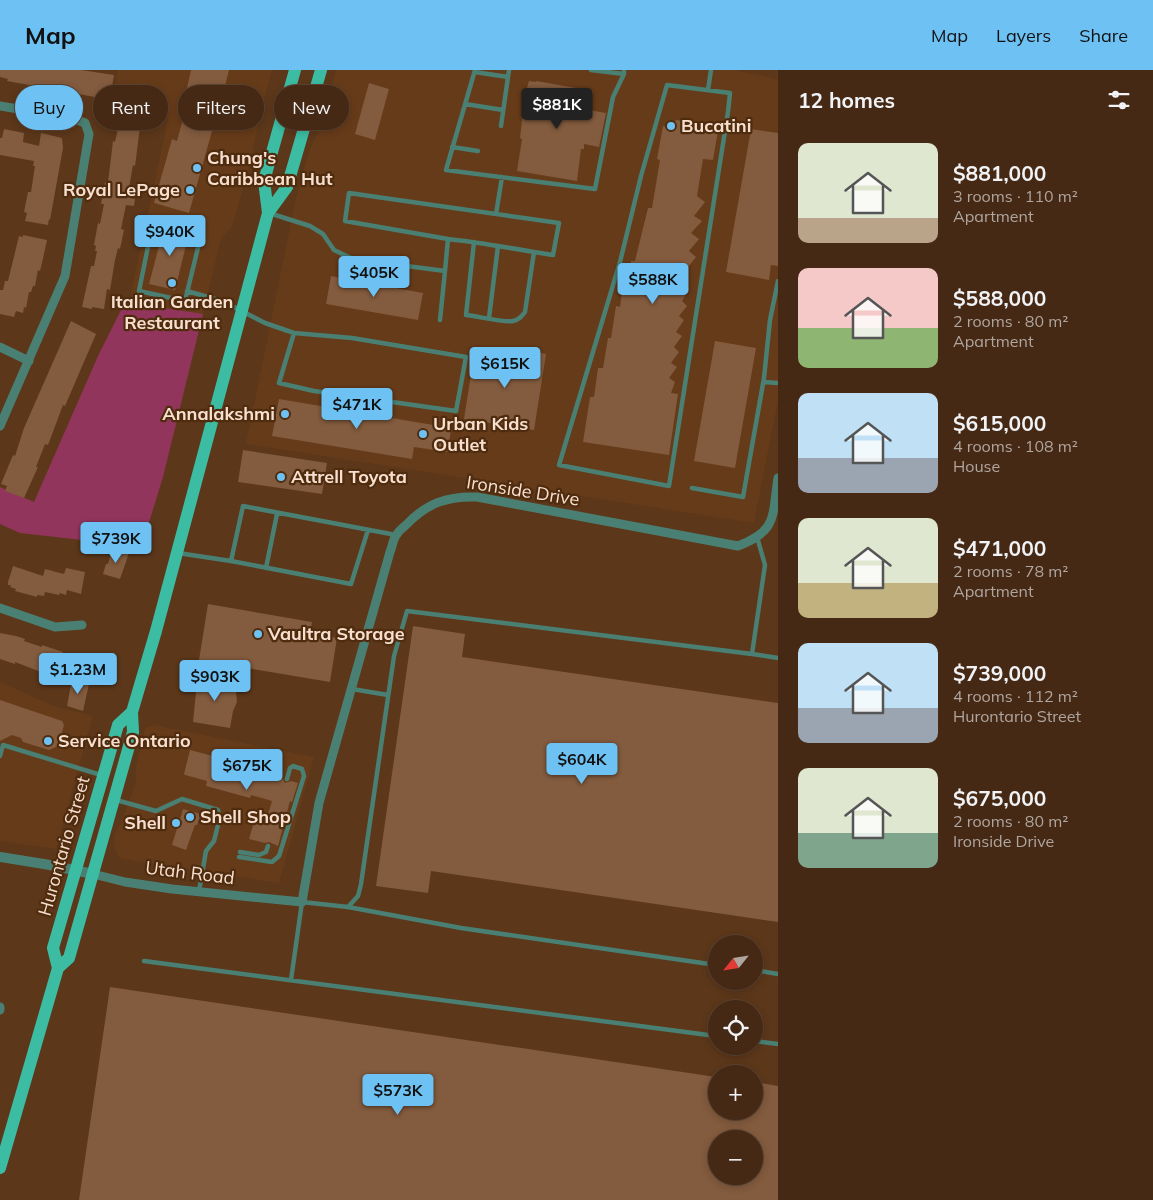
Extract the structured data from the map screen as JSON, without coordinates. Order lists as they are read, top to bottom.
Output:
{
  "streets": {
    "main road": ["Hurontario Street"],
    "street": ["Ironside Drive", "Utah Road"]
  },
  "crossings": [
    ["Ironside Drive", "Utah Road"],
    ["Hurontario Street", "Utah Road"]
  ],
  "places": [
    "Bucatini",
    "Chung's Caribbean Hut",
    "Royal LePage",
    "Italian Garden Restaurant",
    "Annalakshmi",
    "Urban Kids Outlet",
    "Attrell Toyota",
    "Vaultra Storage",
    "Service Ontario",
    "Shell Shop",
    "Shell"
  ],
  "north": "bottom left",
  "page": {
    "header": "Map",
    "nav": ["Map", "Layers", "Share"],
    "heading": "12 homes",
    "chip": [
      "Buy",
      "Rent",
      "Filters",
      "New"
    ],
    "price": [
      "$881K",
      "$940K",
      "$405K",
      "$588K",
      "$615K",
      "$471K",
      "$739K",
      "$1.23M",
      "$903K",
      "$604K",
      "$675K",
      "$573K"
    ],
    "list": [
      {
        "name": "$881,000",
        "note": "3 rooms · 110 m² · Apartment"
      },
      {
        "name": "$588,000",
        "note": "2 rooms · 80 m² · Apartment"
      },
      {
        "name": "$615,000",
        "note": "4 rooms · 108 m² · House"
      },
      {
        "name": "$471,000",
        "note": "2 rooms · 78 m² · Apartment"
      },
      {
        "name": "$739,000",
        "note": "4 rooms · 112 m² · Hurontario Street"
      },
      {
        "name": "$675,000",
        "note": "2 rooms · 80 m² · Ironside Drive"
      }
    ],
    "map_buttons": ["+", "−"]
  }
}
